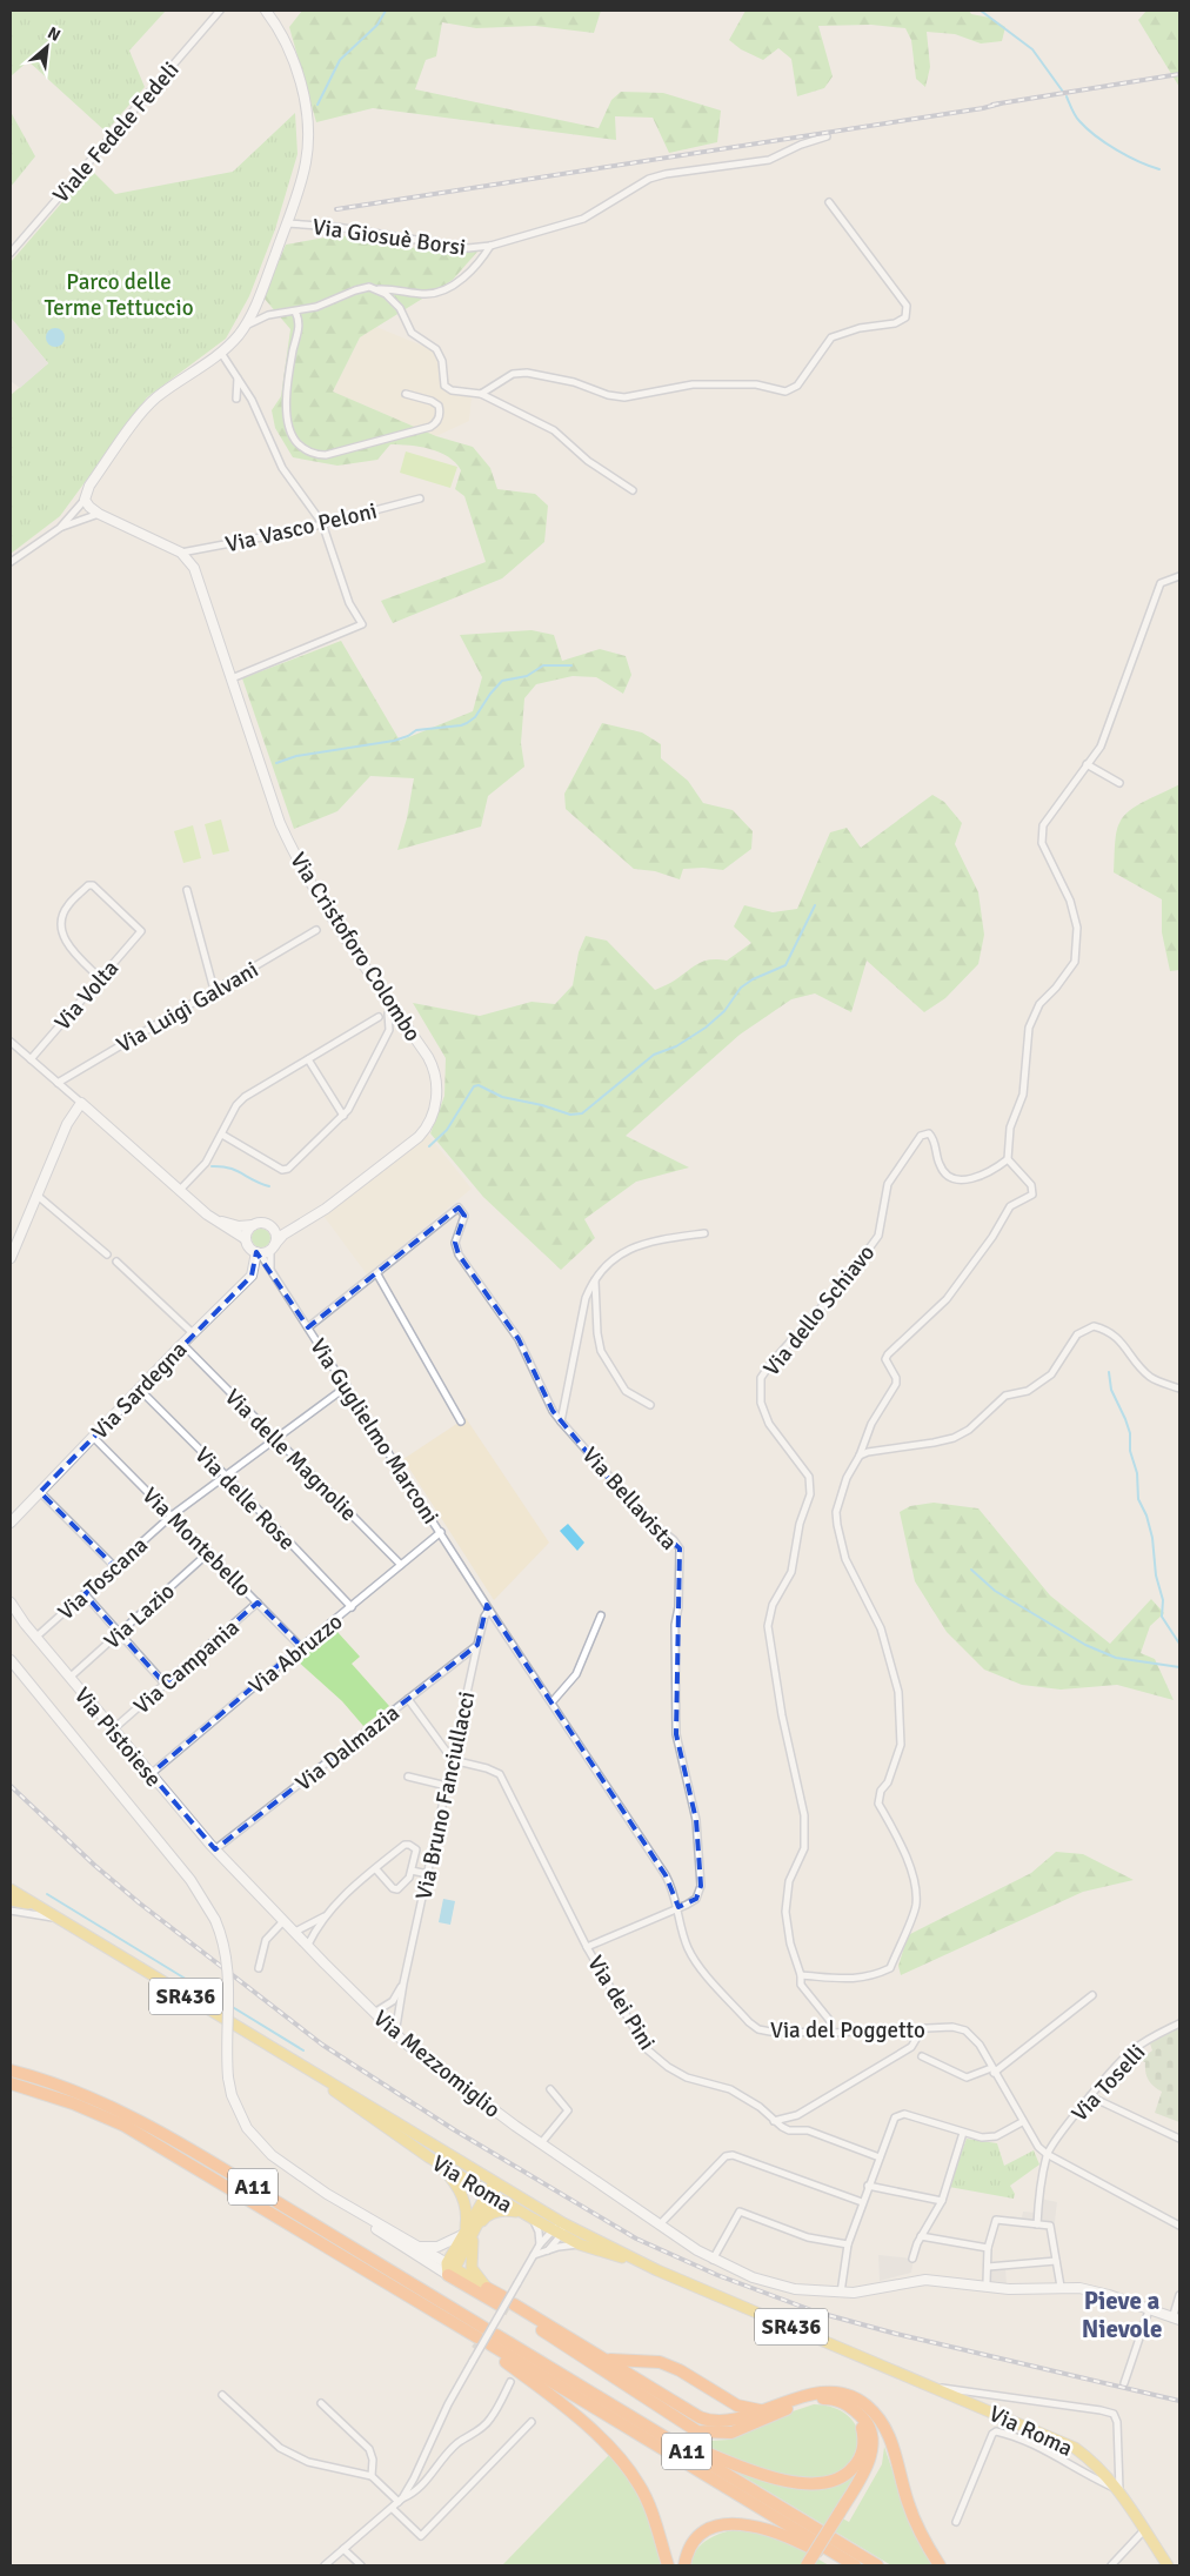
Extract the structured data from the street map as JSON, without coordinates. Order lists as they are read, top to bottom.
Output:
{
  "streets": {
    "highway": ["A11"],
    "main road": [
      "Via Cristoforo Colombo",
      "Via Sardegna",
      "Via Pistoiese",
      "SR436",
      "Via Mezzomiglio",
      "Via Roma"
    ],
    "street": [
      "Viale Fedele Fedeli",
      "Via Giosuè Borsi",
      "Via Vasco Peloni",
      "Via Volta",
      "Via Luigi Galvani",
      "Via dello Schiavo",
      "Via Guglielmo Marconi",
      "Via delle Magnolie",
      "Via delle Rose",
      "Via Bellavista",
      "Via Montebello",
      "Via Toscana",
      "Via Lazio",
      "Via Abruzzo",
      "Via Campania",
      "Via Dalmazia",
      "Via Bruno Fanciullacci",
      "Via dei Pini",
      "Via del Poggetto",
      "Via Toselli"
    ]
  },
  "crossings": [
    ["Via Vasco Peloni", "Via Cristoforo Colombo"],
    ["Via Cristoforo Colombo", "Via Sardegna"],
    ["Via Cristoforo Colombo", "Via Guglielmo Marconi"],
    ["Via Sardegna", "Via Guglielmo Marconi"],
    ["Via Sardegna", "Via delle Magnolie"],
    ["Via Sardegna", "Via delle Rose"],
    ["Via Sardegna", "Via Montebello"],
    ["Via Guglielmo Marconi", "Via Toscana"],
    ["Via Guglielmo Marconi", "Via Abruzzo"],
    ["Via Guglielmo Marconi", "Via Bruno Fanciullacci"],
    ["Via Guglielmo Marconi", "Via del Poggetto"],
    ["Via delle Magnolie", "Via Toscana"],
    ["Via delle Magnolie", "Via Abruzzo"],
    ["Via delle Rose", "Via Toscana"],
    ["Via delle Rose", "Via Abruzzo"],
    ["Via Bellavista", "Via dei Pini"],
    ["Via Bellavista", "Via del Poggetto"],
    ["Via Montebello", "Via Toscana"],
    ["Via Montebello", "Via Lazio"],
    ["Via Montebello", "Via Abruzzo"],
    ["Via Montebello", "Via Campania"],
    ["Via Toscana", "Via Pistoiese"],
    ["Via Lazio", "Via Pistoiese"],
    ["Via Abruzzo", "Via Pistoiese"],
    ["Via Campania", "Via Pistoiese"],
    ["Via Pistoiese", "Via Dalmazia"],
    ["Via Pistoiese", "Via Mezzomiglio"],
    ["Via Dalmazia", "Via Bruno Fanciullacci"],
    ["Via Dalmazia", "Via Mezzomiglio"],
    ["Via Bruno Fanciullacci", "Via dei Pini"],
    ["Via Bruno Fanciullacci", "Via del Poggetto"],
    ["Via Bruno Fanciullacci", "Via Mezzomiglio"],
    ["SR436", "Via Roma"],
    ["Via del Poggetto", "Via Toselli"]
  ],
  "districts": ["Pieve a Nievole"],
  "parks": ["Parco delle Terme Tettuccio"],
  "north": "top right"
}
